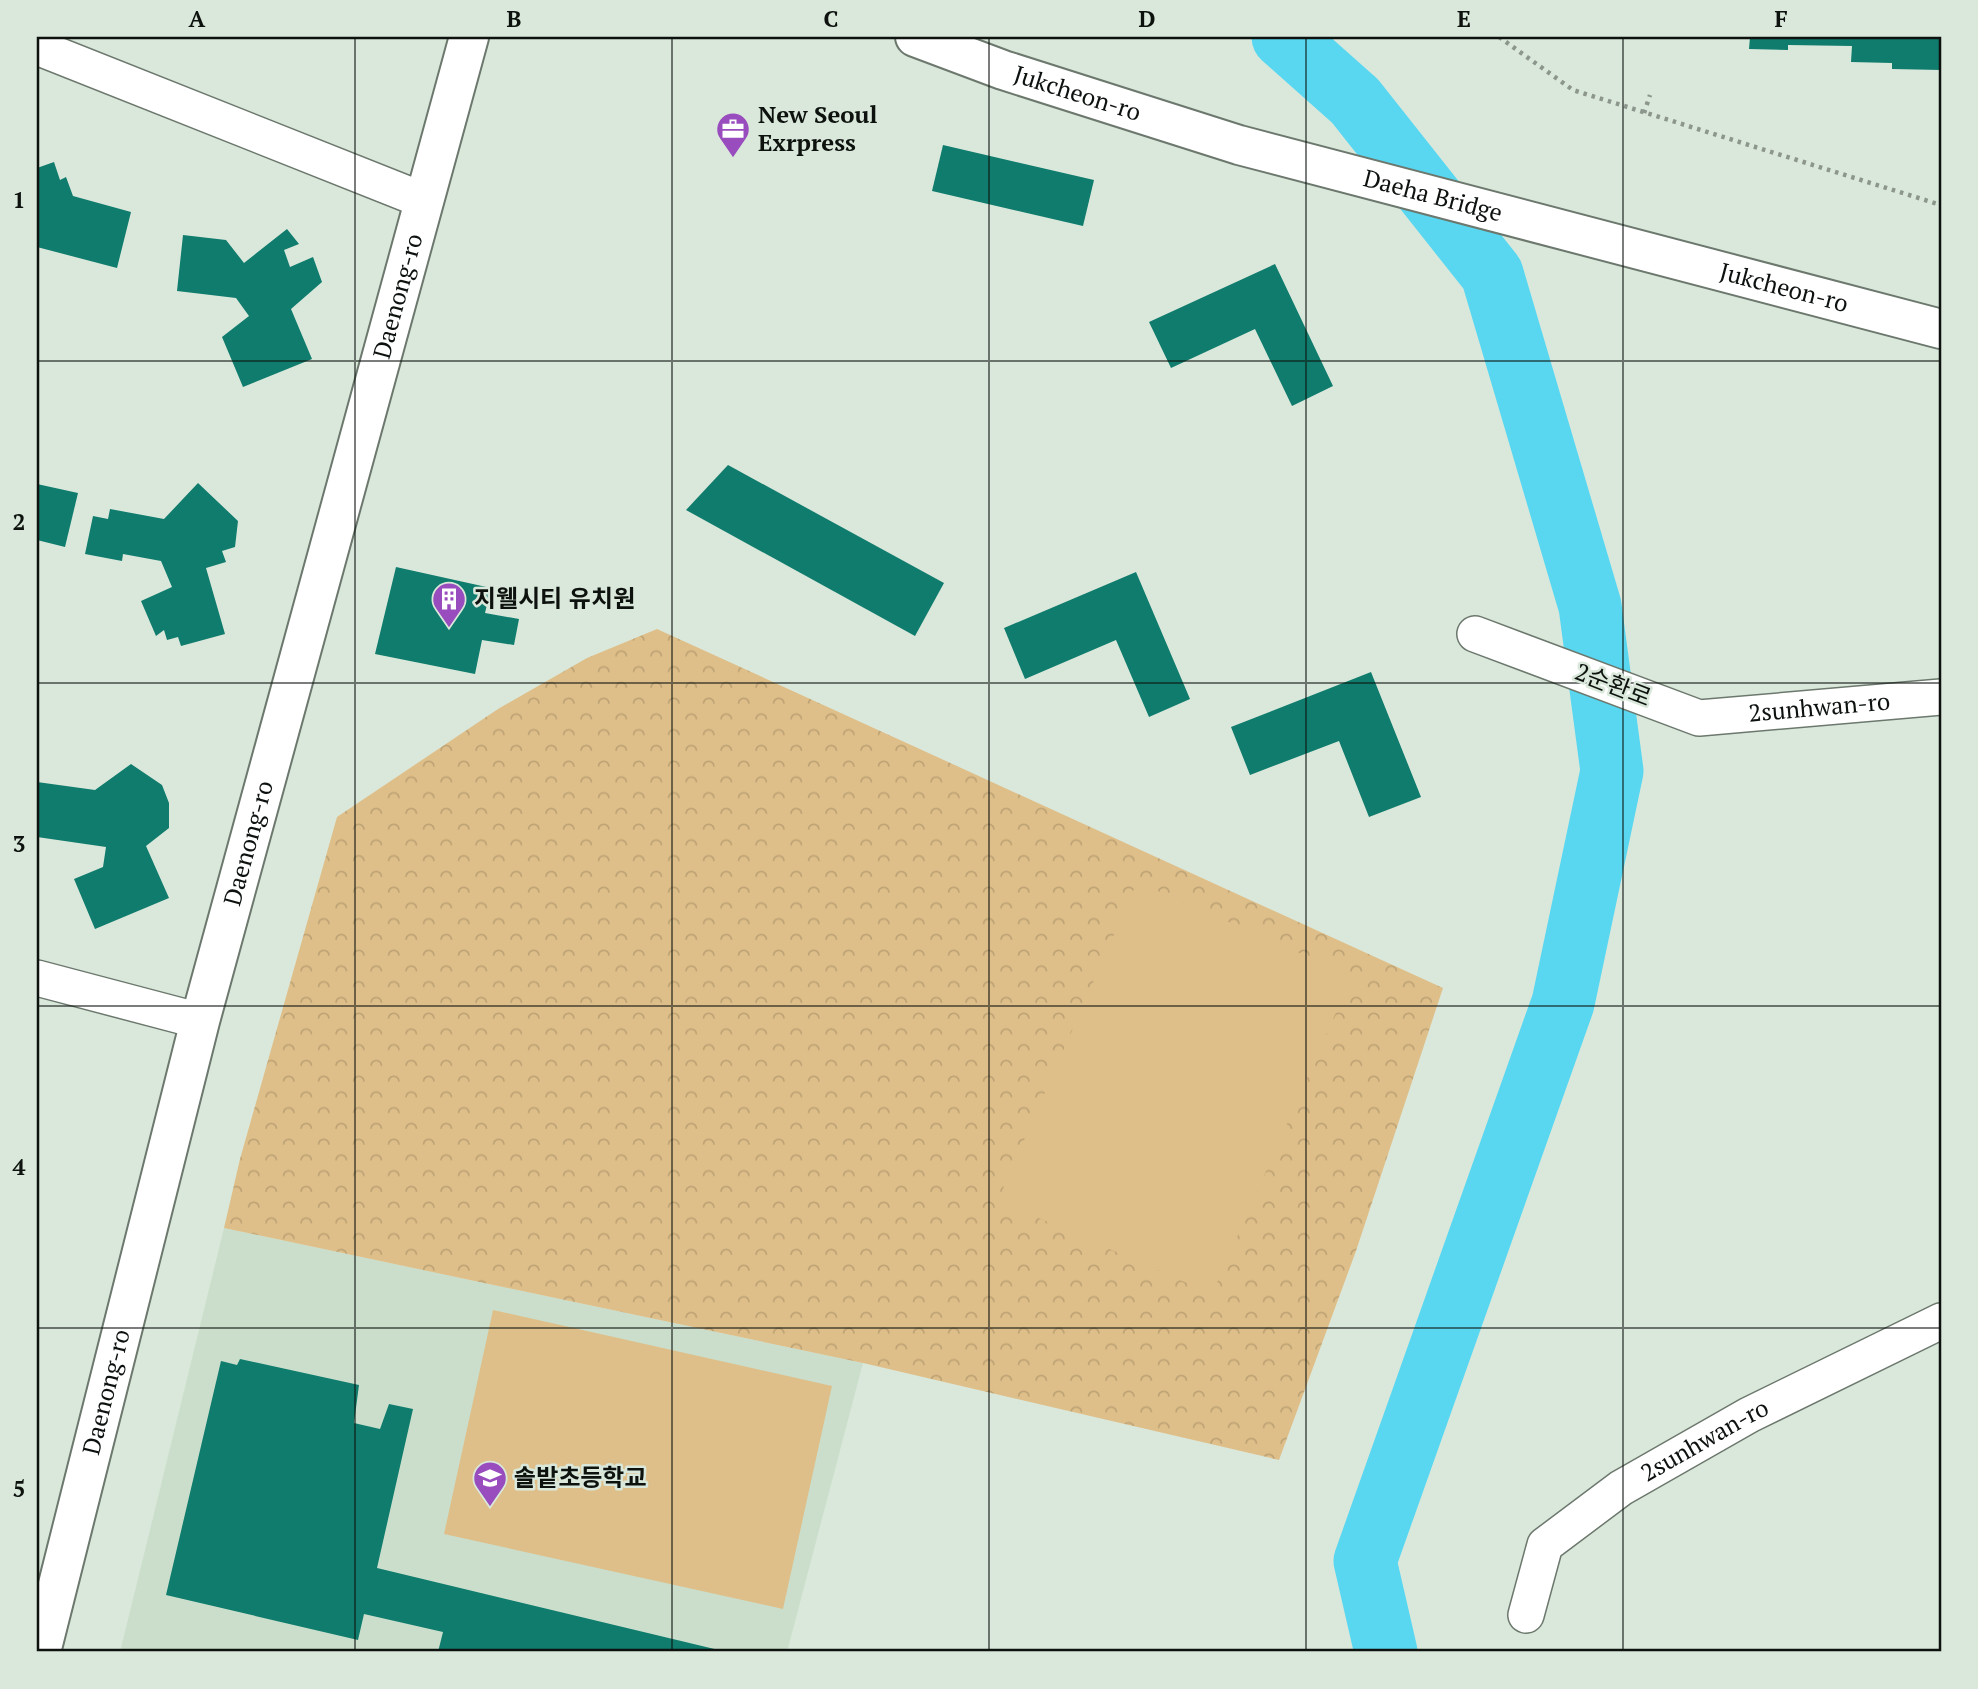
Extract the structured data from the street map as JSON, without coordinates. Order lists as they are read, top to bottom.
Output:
{
  "streets": {
    "street": [
      "Jukcheon-ro",
      "Daeha Bridge",
      "Daenong-ro",
      "2순환로",
      "2sunhwan-ro"
    ]
  },
  "crossings": [
    ["Jukcheon-ro", "Daeha Bridge"],
    ["2순환로", "2sunhwan-ro"]
  ],
  "places": {
    "office": ["New Seoul Exrpress"],
    "building": ["지웰시티 유치원"],
    "school or university": ["솔밭초등학교"]
  },
  "grid": {
    "columns": [
      "A",
      "B",
      "C",
      "D",
      "E",
      "F"
    ],
    "rows": [
      "1",
      "2",
      "3",
      "4",
      "5"
    ]
  }
}
